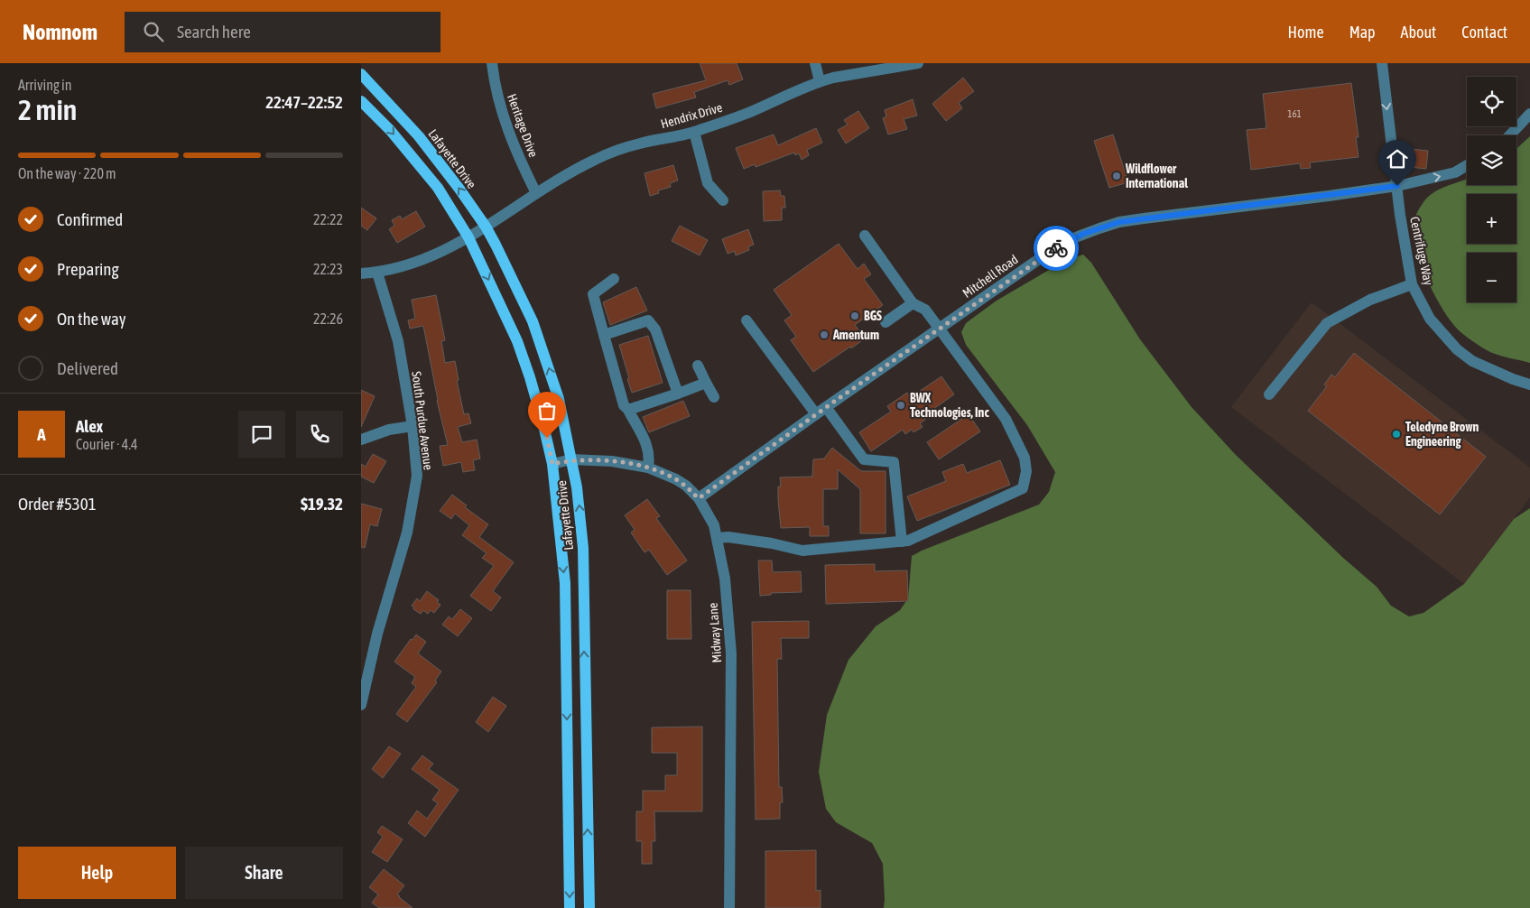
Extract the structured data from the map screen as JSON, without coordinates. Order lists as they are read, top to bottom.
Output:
{
  "streets": {
    "main road": ["Lafayette Drive"],
    "street": [
      "Hendrix Drive",
      "Heritage Drive",
      "Centrifuge Way",
      "Mitchell Road",
      "South Purdue Avenue",
      "Midway Lane"
    ]
  },
  "crossings": [
    ["Hendrix Drive", "Heritage Drive"],
    ["Hendrix Drive", "Lafayette Drive"],
    ["Hendrix Drive", "South Purdue Avenue"],
    ["Lafayette Drive", "Midway Lane"],
    ["Centrifuge Way", "Mitchell Road"],
    ["Mitchell Road", "Midway Lane"]
  ],
  "places": [
    "Wildflower International",
    "BGS",
    "Amentum",
    "BWX Technologies, Inc",
    "Teledyne Brown Engineering"
  ],
  "house_numbers": ["161"],
  "page": {
    "header": "Nomnom",
    "search": "Search here",
    "nav": [
      "Home",
      "Map",
      "About",
      "Contact"
    ],
    "heading": ["2 min", "Arriving in", "22:47–22:52"],
    "panel": [
      "Alex",
      "Courier · 4.4",
      "Order #5301",
      "$19.32"
    ],
    "map_buttons": ["+", "−"],
    "bar": "On the way · 220 m",
    "list": [
      ["Confirmed", "22:22"],
      ["Preparing", "22:23"],
      ["On the way", "22:26"],
      "Delivered"
    ],
    "round": "A",
    "buttons": ["Help", "Share"]
  }
}
